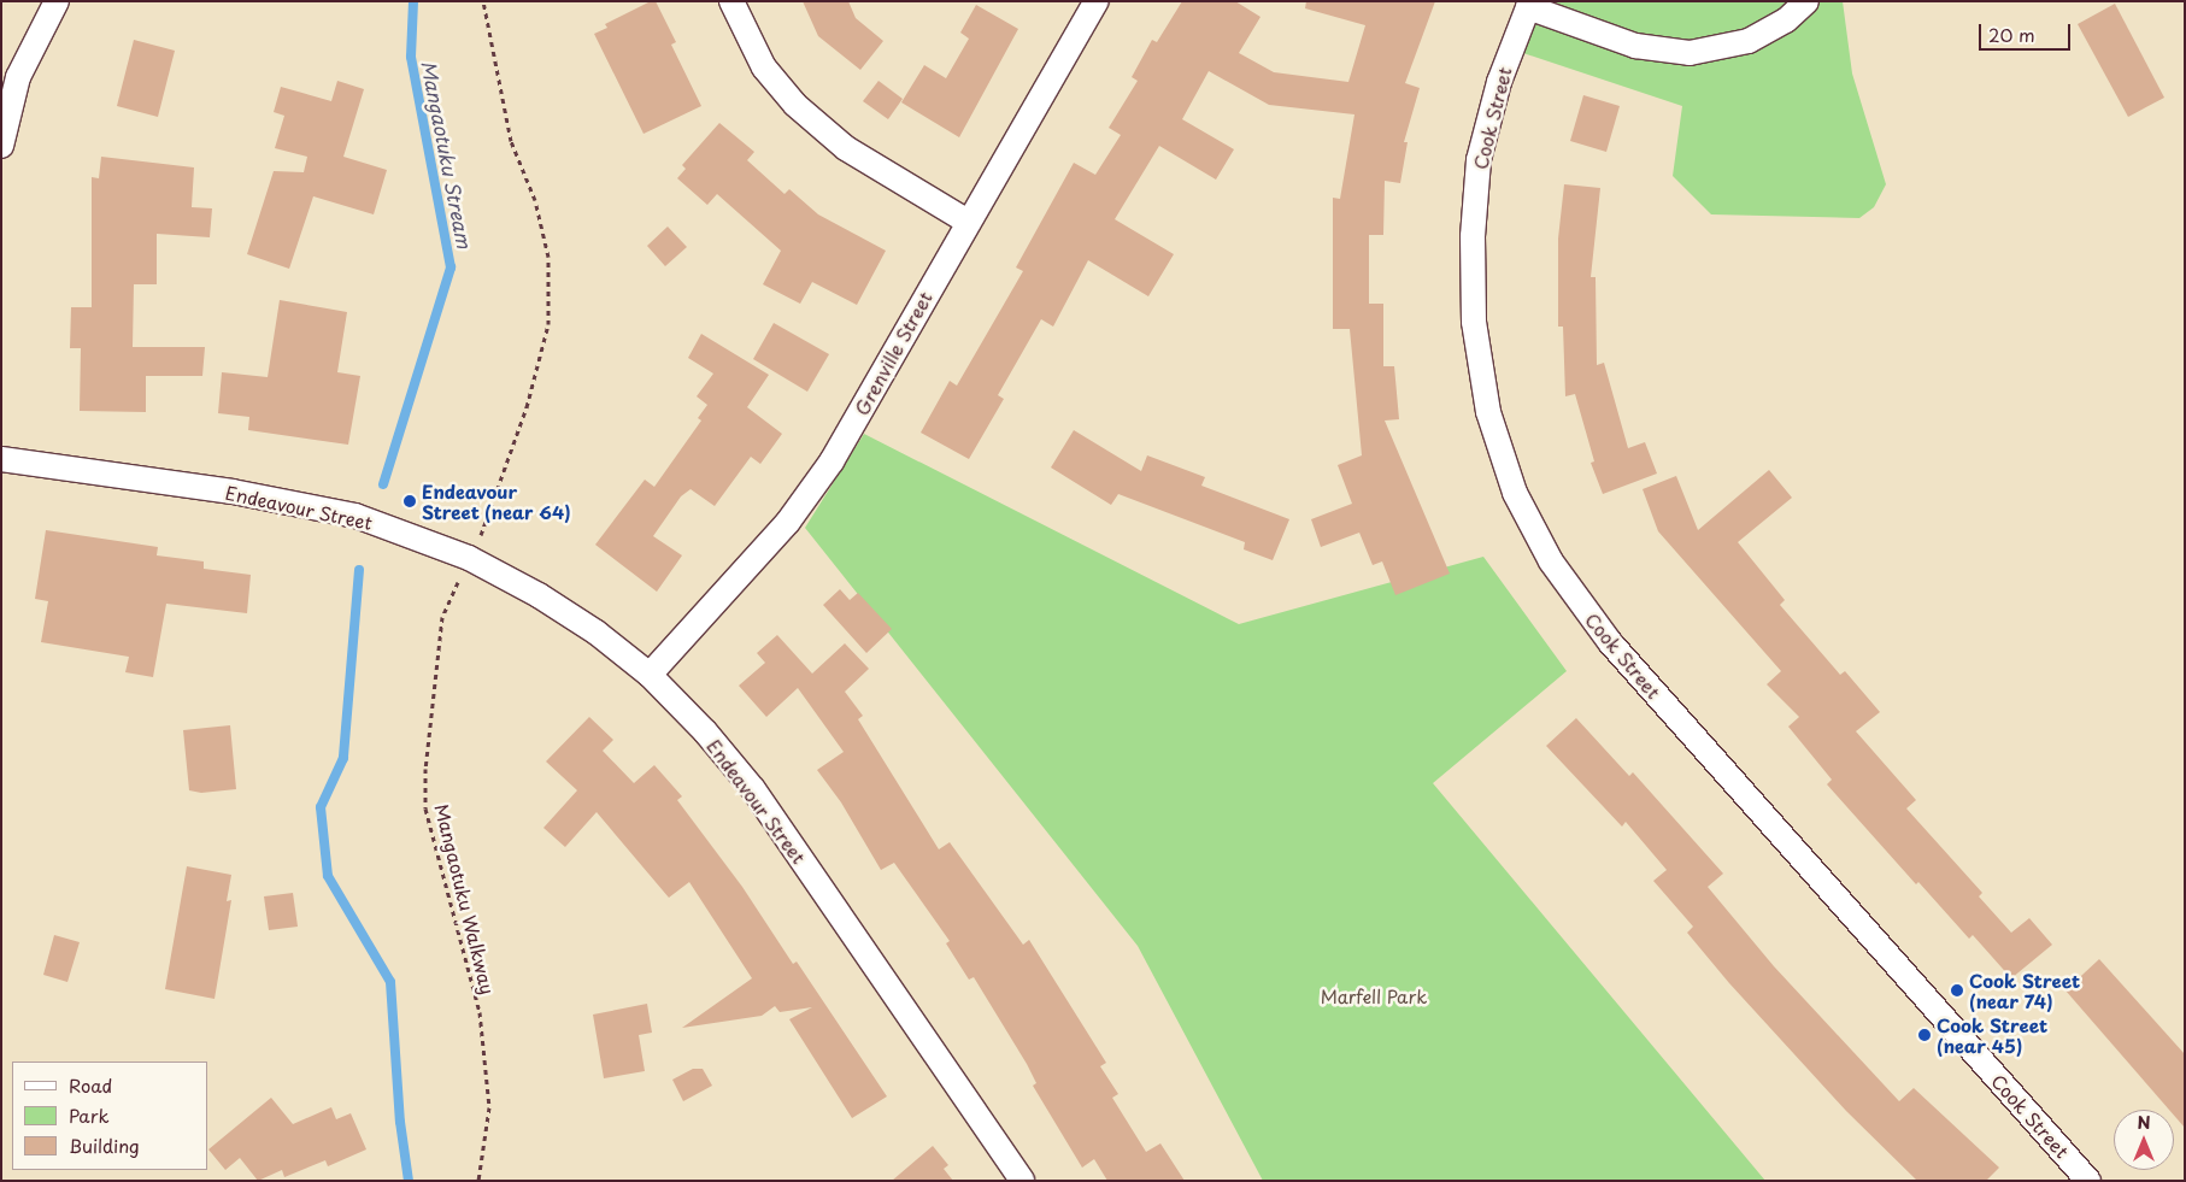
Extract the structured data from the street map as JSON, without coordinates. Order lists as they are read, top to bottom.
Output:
{
  "streets": {
    "street": ["Cook Street", "Grenville Street", "Endeavour Street"],
    "path": ["Mangaotuku Walkway"]
  },
  "crossings": [
    ["Grenville Street", "Endeavour Street"],
    ["Endeavour Street", "Mangaotuku Walkway"]
  ],
  "water": ["Mangaotuku Stream"],
  "parks": ["Marfell Park"],
  "places": ["Endeavour Street (near 64)", "Cook Street (near 74)", "Cook Street (near 45)"],
  "legend": ["Road", "Park", "Building"],
  "scale_bar": "20 m",
  "north": "top"
}
